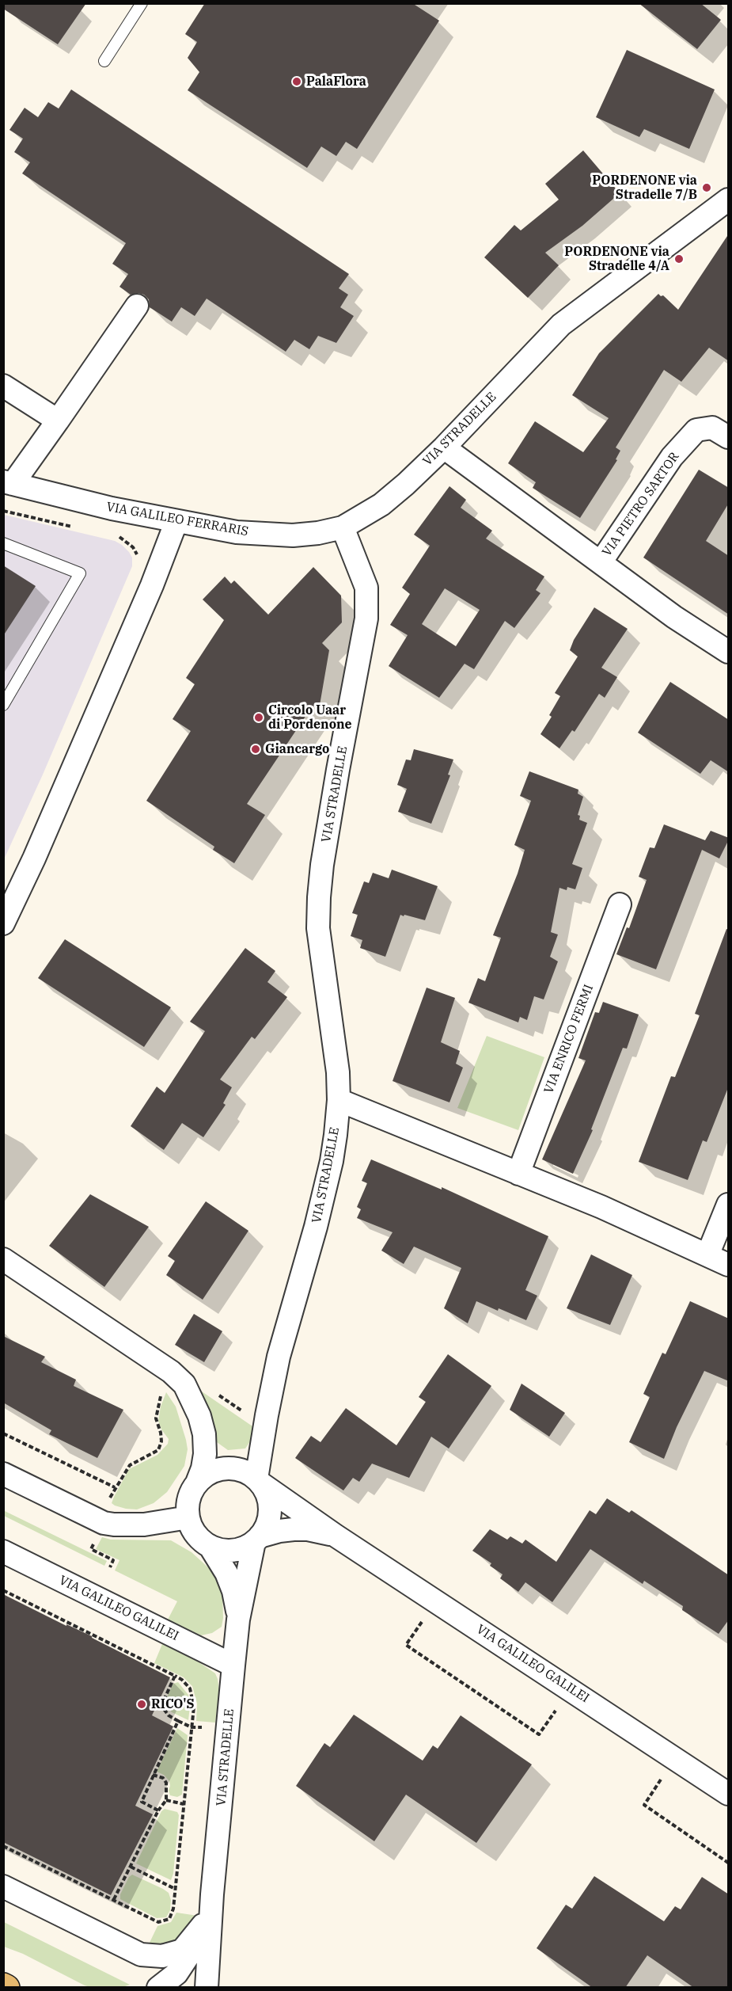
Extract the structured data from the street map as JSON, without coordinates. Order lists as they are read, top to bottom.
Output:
{
  "streets": {
    "street": [
      "VIA STRADELLE",
      "VIA PIETRO SARTOR",
      "VIA GALILEO FERRARIS",
      "VIA ENRICO FERMI",
      "VIA GALILEO GALILEI"
    ]
  },
  "crossings": [
    ["VIA STRADELLE", "VIA PIETRO SARTOR"],
    ["VIA STRADELLE", "VIA GALILEO FERRARIS"],
    ["VIA STRADELLE", "VIA GALILEO GALILEI"]
  ],
  "places": [
    "PalaFlora",
    "PORDENONE via Stradelle 7/B",
    "PORDENONE via Stradelle 4/A",
    "Circolo Uaar di Pordenone",
    "Giancargo",
    "RICO'S"
  ]
}
